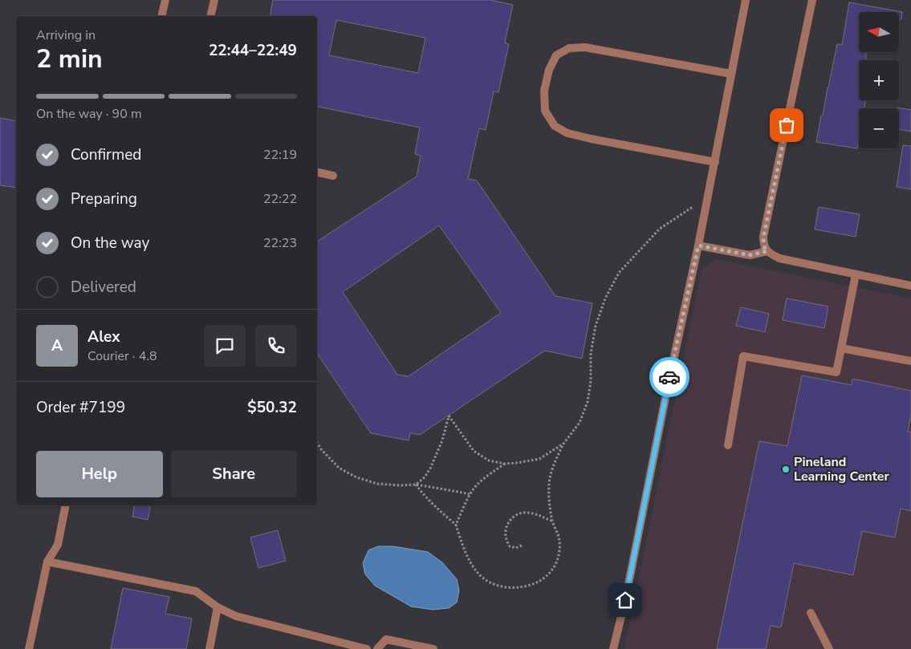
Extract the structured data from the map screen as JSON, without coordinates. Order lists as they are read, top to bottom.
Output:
{
  "places": ["Pineland Learning Center"],
  "north": "left",
  "page": {
    "map_buttons": ["+", "−"],
    "heading": ["2 min", "Arriving in", "22:44–22:49"],
    "panel": [
      "Alex",
      "Courier · 4.8",
      "Order #7199",
      "$50.32"
    ],
    "bar": "On the way · 90 m",
    "list": [
      ["Confirmed", "22:19"],
      ["Preparing", "22:22"],
      ["On the way", "22:23"],
      "Delivered"
    ],
    "round": "A",
    "buttons": ["Help", "Share"]
  }
}
